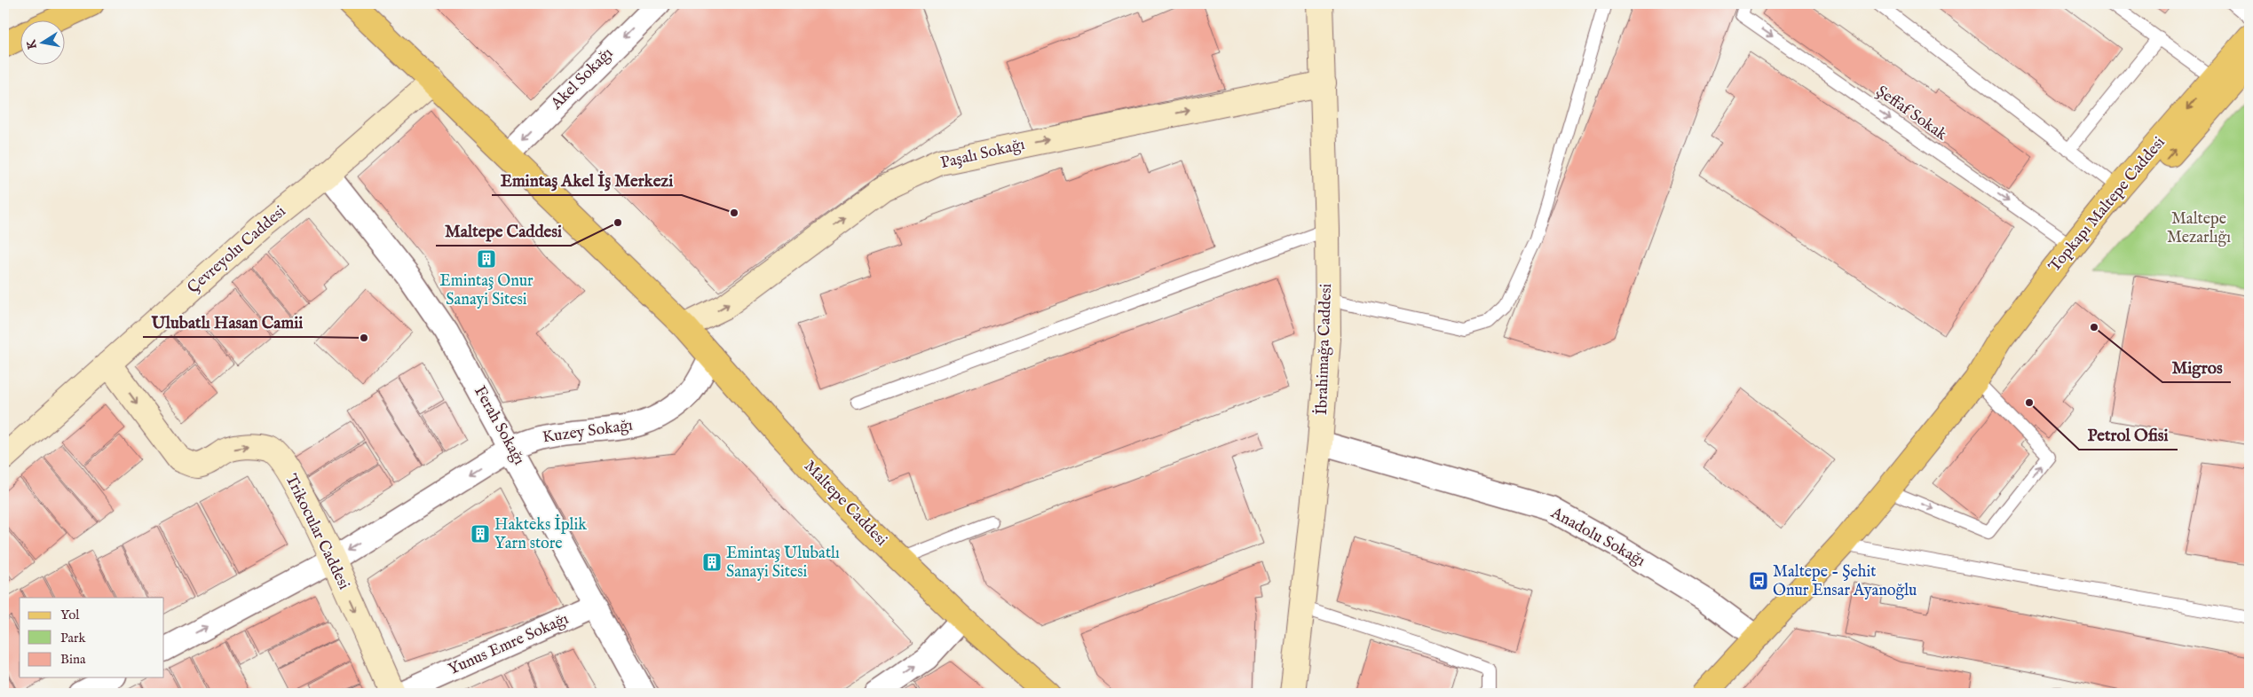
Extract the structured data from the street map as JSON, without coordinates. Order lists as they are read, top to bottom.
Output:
{
  "streets": {
    "main road": [
      "Paşalı Sokağı",
      "Topkapı Maltepe Caddesi",
      "Çevreyolu Caddesi",
      "İbrahimağa Caddesi",
      "Maltepe Caddesi",
      "Trikocular Caddesi"
    ],
    "street": [
      "Akel Sokağı",
      "Ferah Sokağı",
      "Kuzey Sokağı",
      "Anadolu Sokağı",
      "Yunus Emre Sokağı"
    ],
    "lane": ["Şeffaf Sokak"]
  },
  "crossings": [
    ["Akel Sokağı", "Maltepe Caddesi"],
    ["Şeffaf Sokak", "Topkapı Maltepe Caddesi"],
    ["Paşalı Sokağı", "İbrahimağa Caddesi"],
    ["Paşalı Sokağı", "Maltepe Caddesi"],
    ["Topkapı Maltepe Caddesi", "Anadolu Sokağı"],
    ["Çevreyolu Caddesi", "Ferah Sokağı"],
    ["Çevreyolu Caddesi", "Maltepe Caddesi"],
    ["Çevreyolu Caddesi", "Trikocular Caddesi"],
    ["İbrahimağa Caddesi", "Anadolu Sokağı"],
    ["Ferah Sokağı", "Kuzey Sokağı"],
    ["Ferah Sokağı", "Yunus Emre Sokağı"],
    ["Kuzey Sokağı", "Maltepe Caddesi"],
    ["Kuzey Sokağı", "Trikocular Caddesi"]
  ],
  "one_way": ["Akel Sokağı", "Paşalı Sokağı", "Trikocular Caddesi"],
  "parks": ["Maltepe Mezarlığı"],
  "places": {
    "other": [
      "Emintaş Akel İş Merkezi",
      "Maltepe Caddesi",
      "Migros",
      "Ulubatlı Hasan Camii",
      "Petrol Ofisi"
    ],
    "building": ["Emintaş Onur Sanayi Sitesi", "Hakteks İplik Yarn store", "Emintaş Ulubatlı Sanayi Sitesi"],
    "bus stop": ["Maltepe - Şehit Onur Ensar Ayanoğlu"]
  },
  "legend": ["Yol", "Park", "Bina"],
  "north": "left"
}
